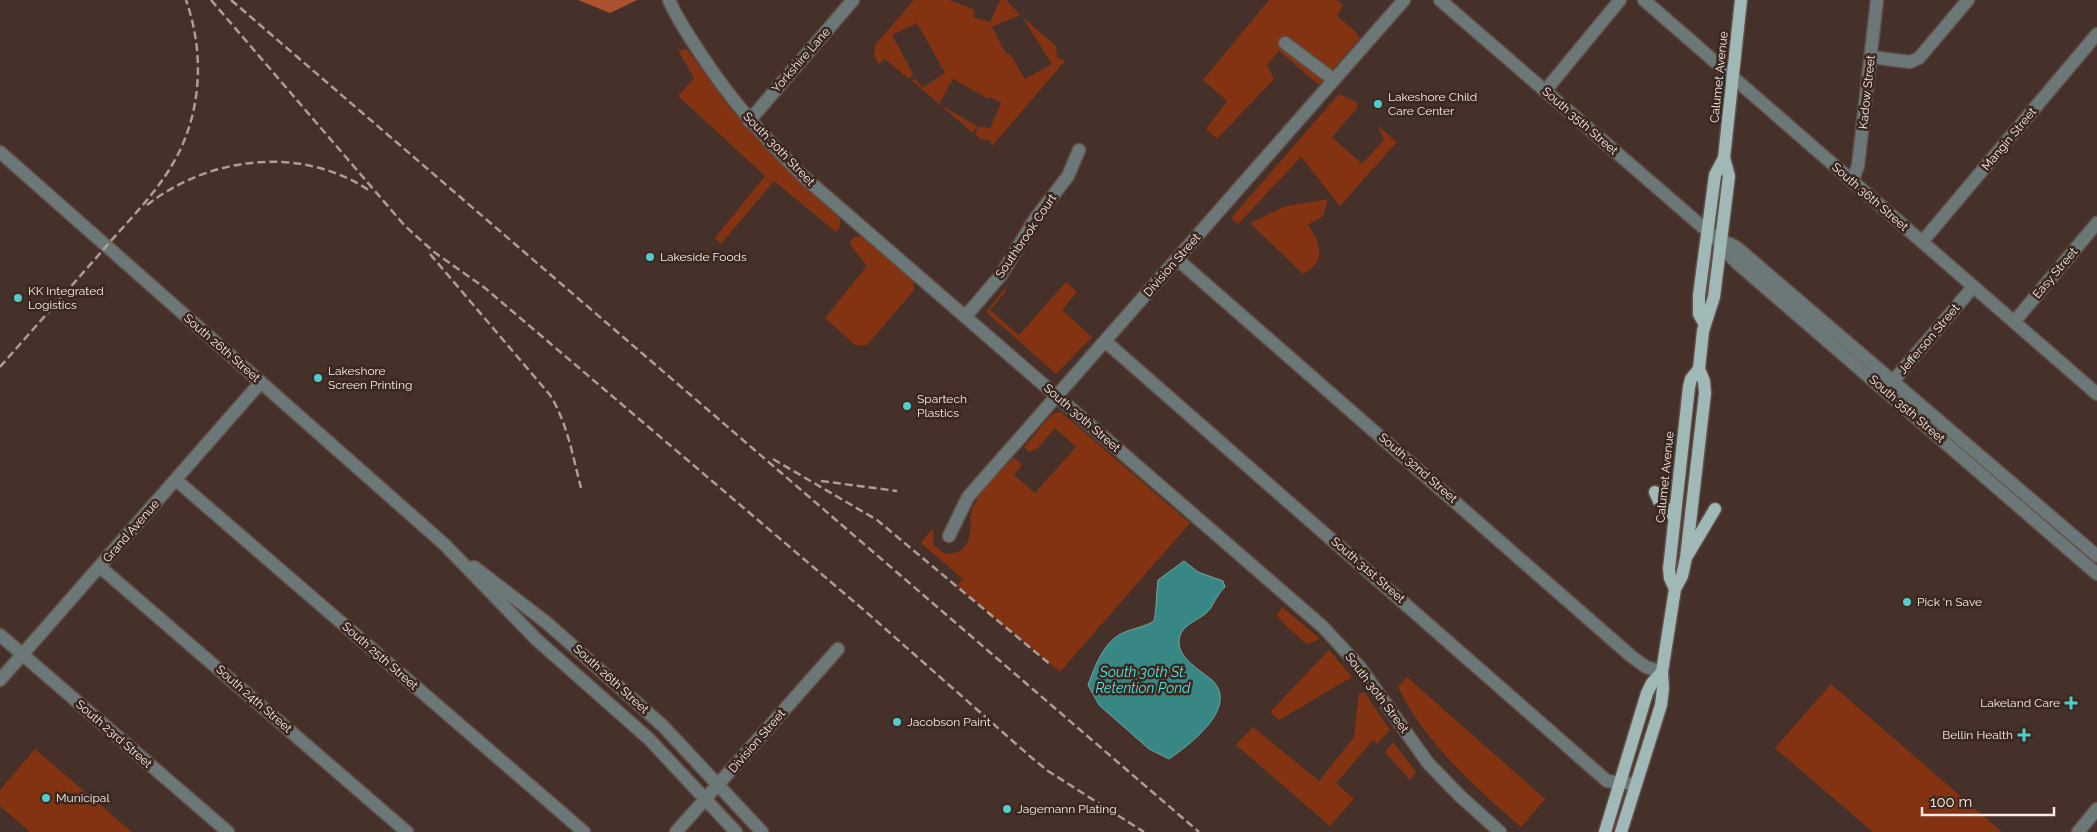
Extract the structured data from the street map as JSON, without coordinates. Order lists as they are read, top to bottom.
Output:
{
  "streets": {
    "main road": ["Calumet Avenue"],
    "street": [
      "Yorkshire Lane",
      "Kadow Street",
      "South 35th Street",
      "Mangin Street",
      "South 30th Street",
      "South 36th Street",
      "Southbrook Court",
      "Division Street",
      "Easy Street",
      "Jefferson Street",
      "South 26th Street",
      "South 32nd Street",
      "Grand Avenue",
      "South 31st Street",
      "South 25th Street",
      "South 24th Street",
      "South 23rd Street"
    ]
  },
  "crossings": [
    ["Yorkshire Lane", "South 30th Street"],
    ["Calumet Avenue", "South 35th Street"],
    ["Calumet Avenue", "South 36th Street"],
    ["Calumet Avenue", "South 32nd Street"],
    ["Calumet Avenue", "South 31st Street"],
    ["Kadow Street", "South 36th Street"],
    ["South 35th Street", "Jefferson Street"],
    ["Mangin Street", "South 36th Street"],
    ["South 30th Street", "Southbrook Court"],
    ["South 30th Street", "Division Street"],
    ["South 36th Street", "Easy Street"],
    ["South 36th Street", "Jefferson Street"],
    ["Division Street", "South 26th Street"],
    ["Division Street", "South 32nd Street"],
    ["Division Street", "South 31st Street"],
    ["South 26th Street", "Grand Avenue"],
    ["Grand Avenue", "South 25th Street"],
    ["Grand Avenue", "South 24th Street"],
    ["Grand Avenue", "South 23rd Street"]
  ],
  "water": ["South 30th St. Retention Pond"],
  "places": {
    "other": [
      "Lakeshore Child Care Center",
      "Lakeside Foods",
      "KK Integrated Logistics",
      "Lakeshore Screen Printing",
      "Spartech Plastics",
      "Pick 'n Save",
      "Jacobson Paint",
      "Municipal",
      "Jagemann Plating"
    ],
    "health": ["Lakeland Care", "Bellin Health"]
  },
  "scale_bar": "100 m"
}
